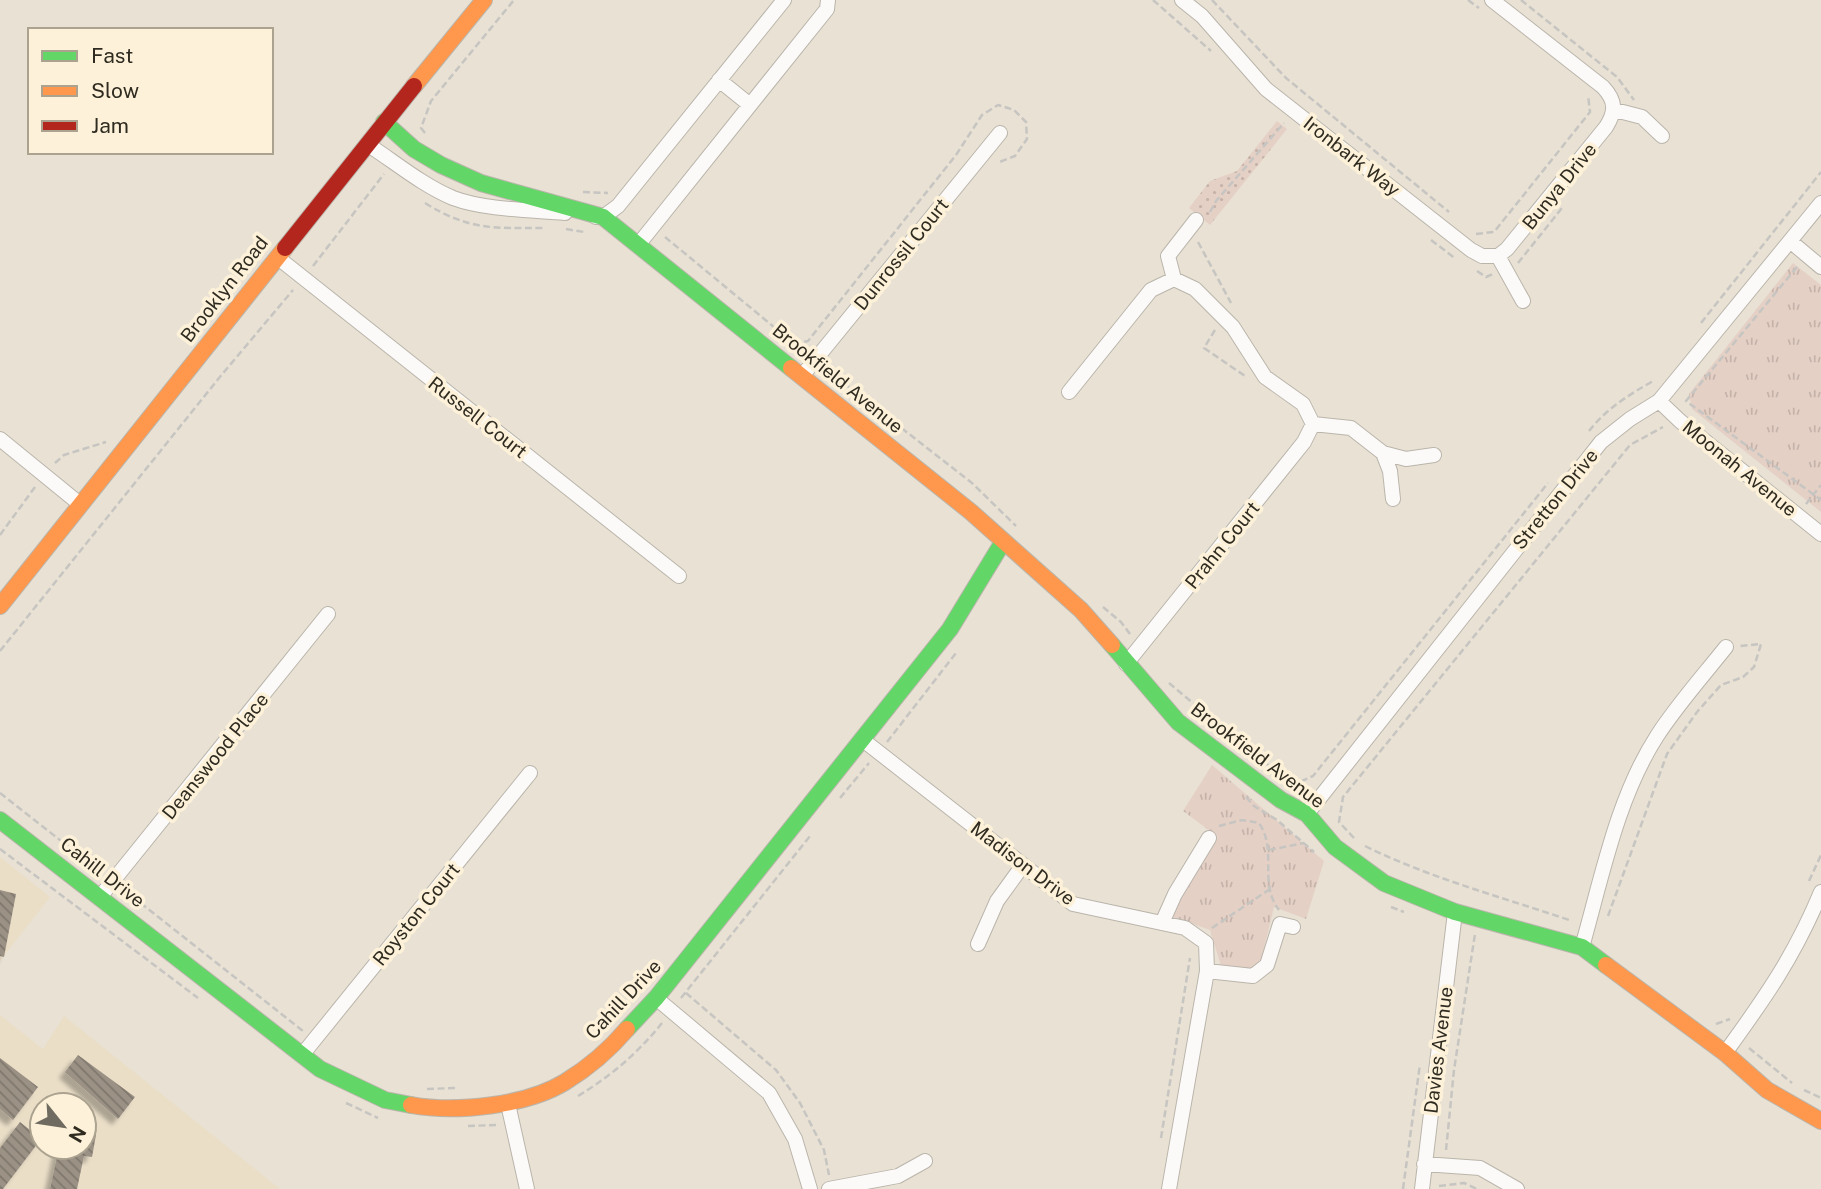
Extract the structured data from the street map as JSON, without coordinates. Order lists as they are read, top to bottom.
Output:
{
  "streets": {
    "street": [
      "Ironbark Way",
      "Bunya Drive",
      "Dunrossil Court",
      "Brooklyn Road",
      "Brookfield Avenue",
      "Russell Court",
      "Moonah Avenue",
      "Stretton Drive",
      "Prahn Court",
      "Deanswood Place",
      "Madison Drive",
      "Cahill Drive",
      "Royston Court",
      "Davies Avenue"
    ]
  },
  "crossings": [
    ["Ironbark Way", "Bunya Drive"],
    ["Dunrossil Court", "Brookfield Avenue"],
    ["Brooklyn Road", "Brookfield Avenue"],
    ["Brooklyn Road", "Russell Court"],
    ["Brookfield Avenue", "Stretton Drive"],
    ["Brookfield Avenue", "Prahn Court"],
    ["Brookfield Avenue", "Cahill Drive"],
    ["Brookfield Avenue", "Davies Avenue"],
    ["Moonah Avenue", "Stretton Drive"],
    ["Deanswood Place", "Cahill Drive"],
    ["Madison Drive", "Cahill Drive"],
    ["Cahill Drive", "Royston Court"]
  ],
  "legend": ["Fast", "Slow", "Jam"],
  "north": "bottom right"
}
